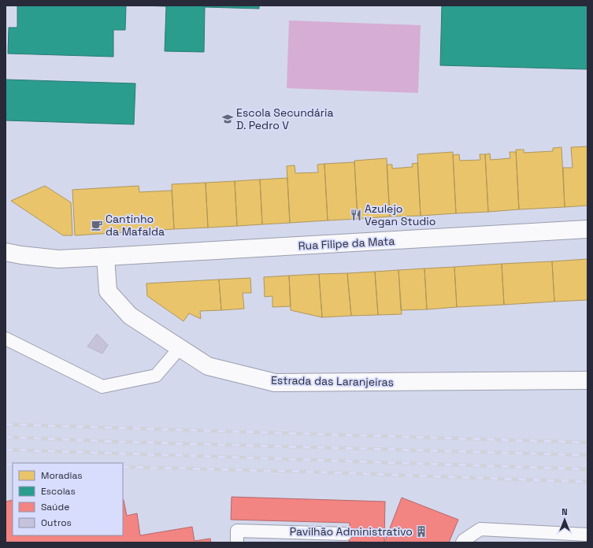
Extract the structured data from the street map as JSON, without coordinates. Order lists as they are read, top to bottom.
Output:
{
  "streets": {
    "main road": ["Rua Filipe da Mata", "Estrada das Laranjeiras"]
  },
  "crossings": [
    ["Rua Filipe da Mata", "Estrada das Laranjeiras"]
  ],
  "places": {
    "school or university": ["Escola Secundária D. Pedro V"],
    "restaurant": ["Azulejo Vegan Studio"],
    "cafe": ["Cantinho da Mafalda"],
    "building": ["Pavilhão Administrativo"]
  },
  "legend": [
    "Moradias",
    "Escolas",
    "Saúde",
    "Outros"
  ],
  "north": "top"
}
